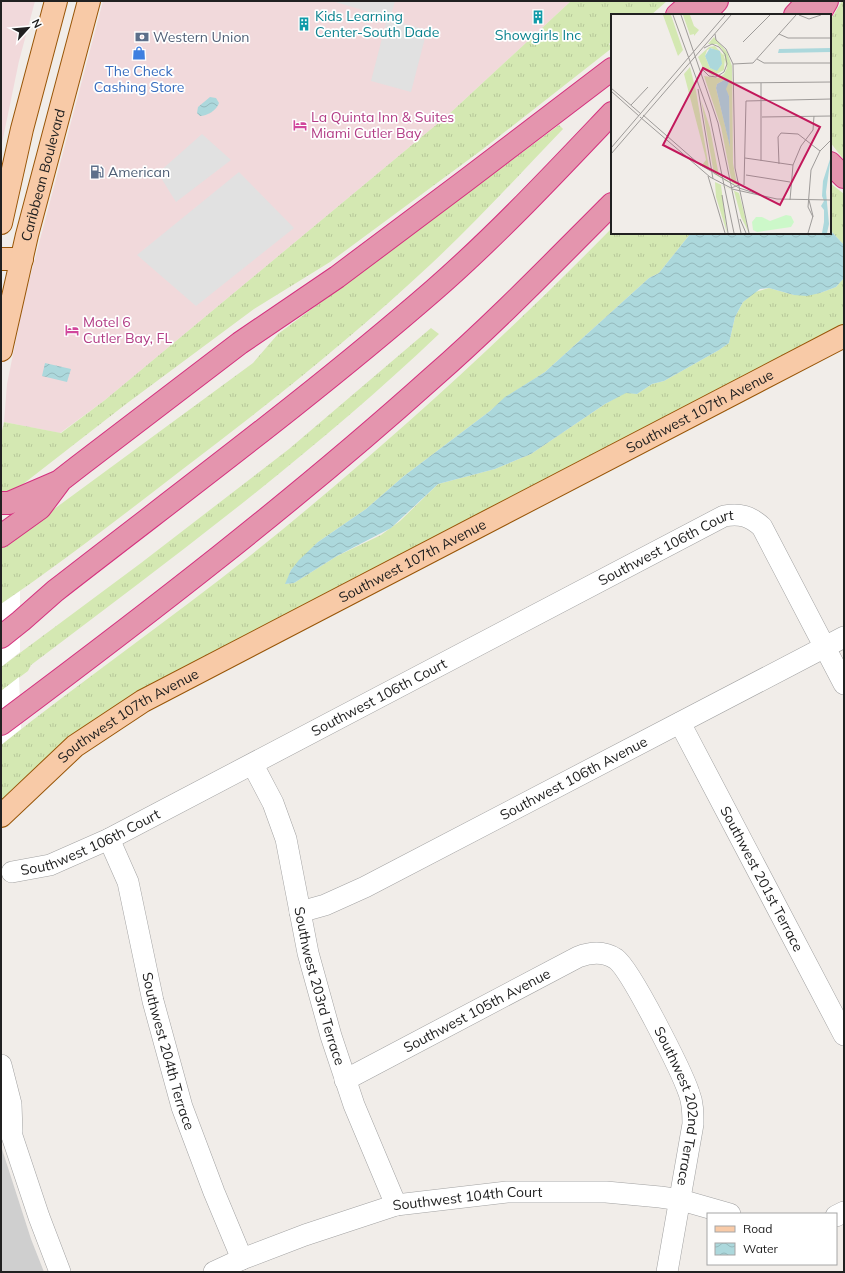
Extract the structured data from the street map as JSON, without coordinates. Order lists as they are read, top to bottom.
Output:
{
  "streets": {
    "main road": ["Caribbean Boulevard", "Southwest 107th Avenue"],
    "street": [
      "Southwest 106th Court",
      "Southwest 106th Avenue",
      "Southwest 201st Terrace",
      "Southwest 203rd Terrace",
      "Southwest 105th Avenue",
      "Southwest 204th Terrace",
      "Southwest 202nd Terrace",
      "Southwest 104th Court"
    ]
  },
  "crossings": [
    ["Southwest 106th Court", "Southwest 106th Avenue"],
    ["Southwest 106th Court", "Southwest 203rd Terrace"],
    ["Southwest 106th Court", "Southwest 204th Terrace"],
    ["Southwest 106th Avenue", "Southwest 201st Terrace"],
    ["Southwest 106th Avenue", "Southwest 203rd Terrace"],
    ["Southwest 203rd Terrace", "Southwest 105th Avenue"],
    ["Southwest 203rd Terrace", "Southwest 104th Court"],
    ["Southwest 105th Avenue", "Southwest 202nd Terrace"],
    ["Southwest 204th Terrace", "Southwest 104th Court"],
    ["Southwest 202nd Terrace", "Southwest 104th Court"]
  ],
  "places": {
    "building": ["Showgirls Inc", "Kids Learning Center-South Dade"],
    "bank": ["Western Union"],
    "shop": ["The Check Cashing Store"],
    "hotel": ["La Quinta Inn & Suites Miami Cutler Bay", "Motel 6 Cutler Bay, FL"],
    "fuel station": ["American"]
  },
  "legend": ["Road", "Water"],
  "north": "top right"
}
